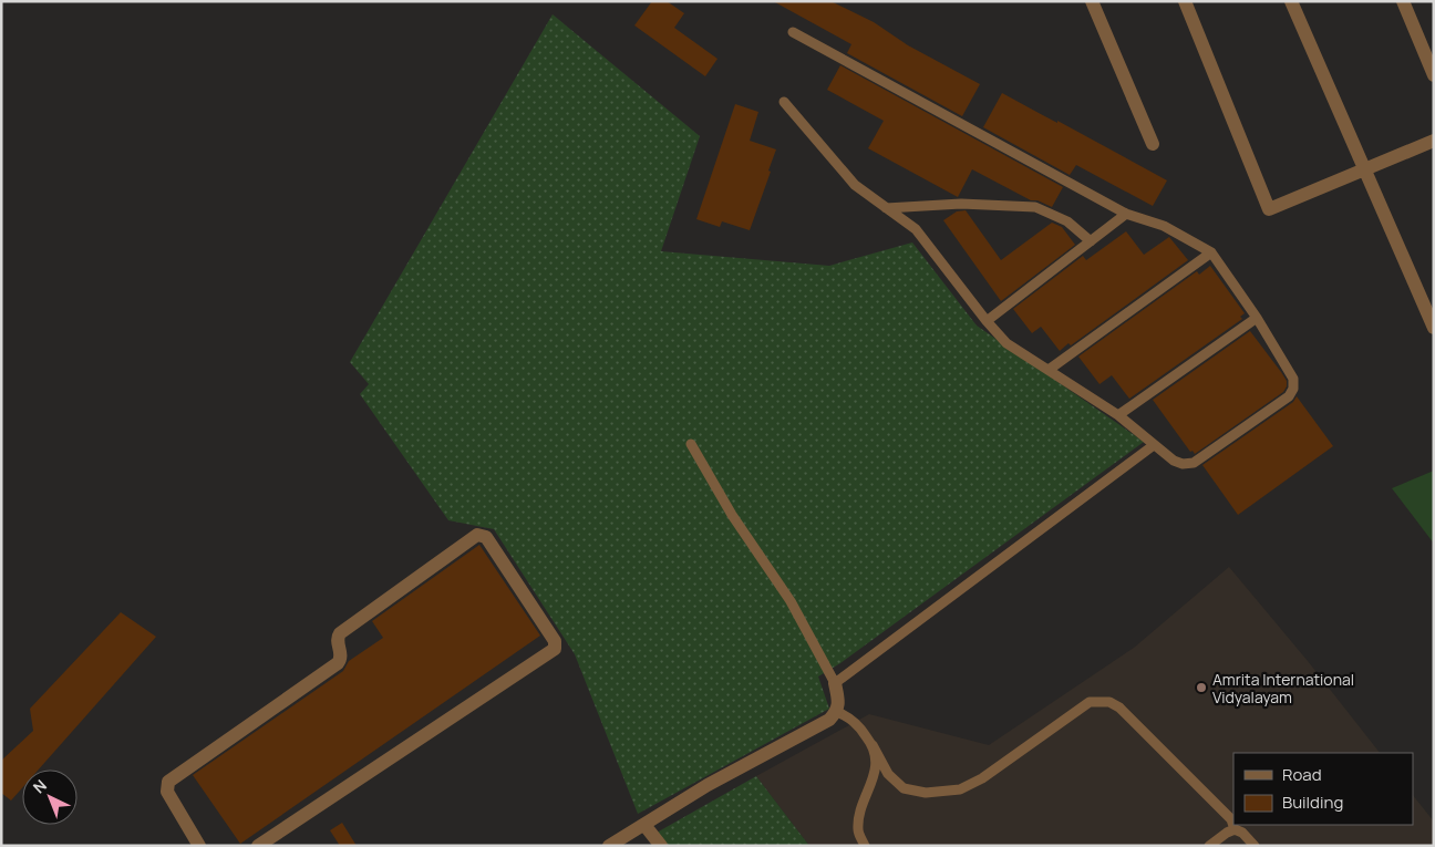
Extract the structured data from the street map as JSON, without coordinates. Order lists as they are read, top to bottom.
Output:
{
  "places": ["Amrita International Vidyalayam"],
  "legend": ["Road", "Building"],
  "north": "top left"
}
